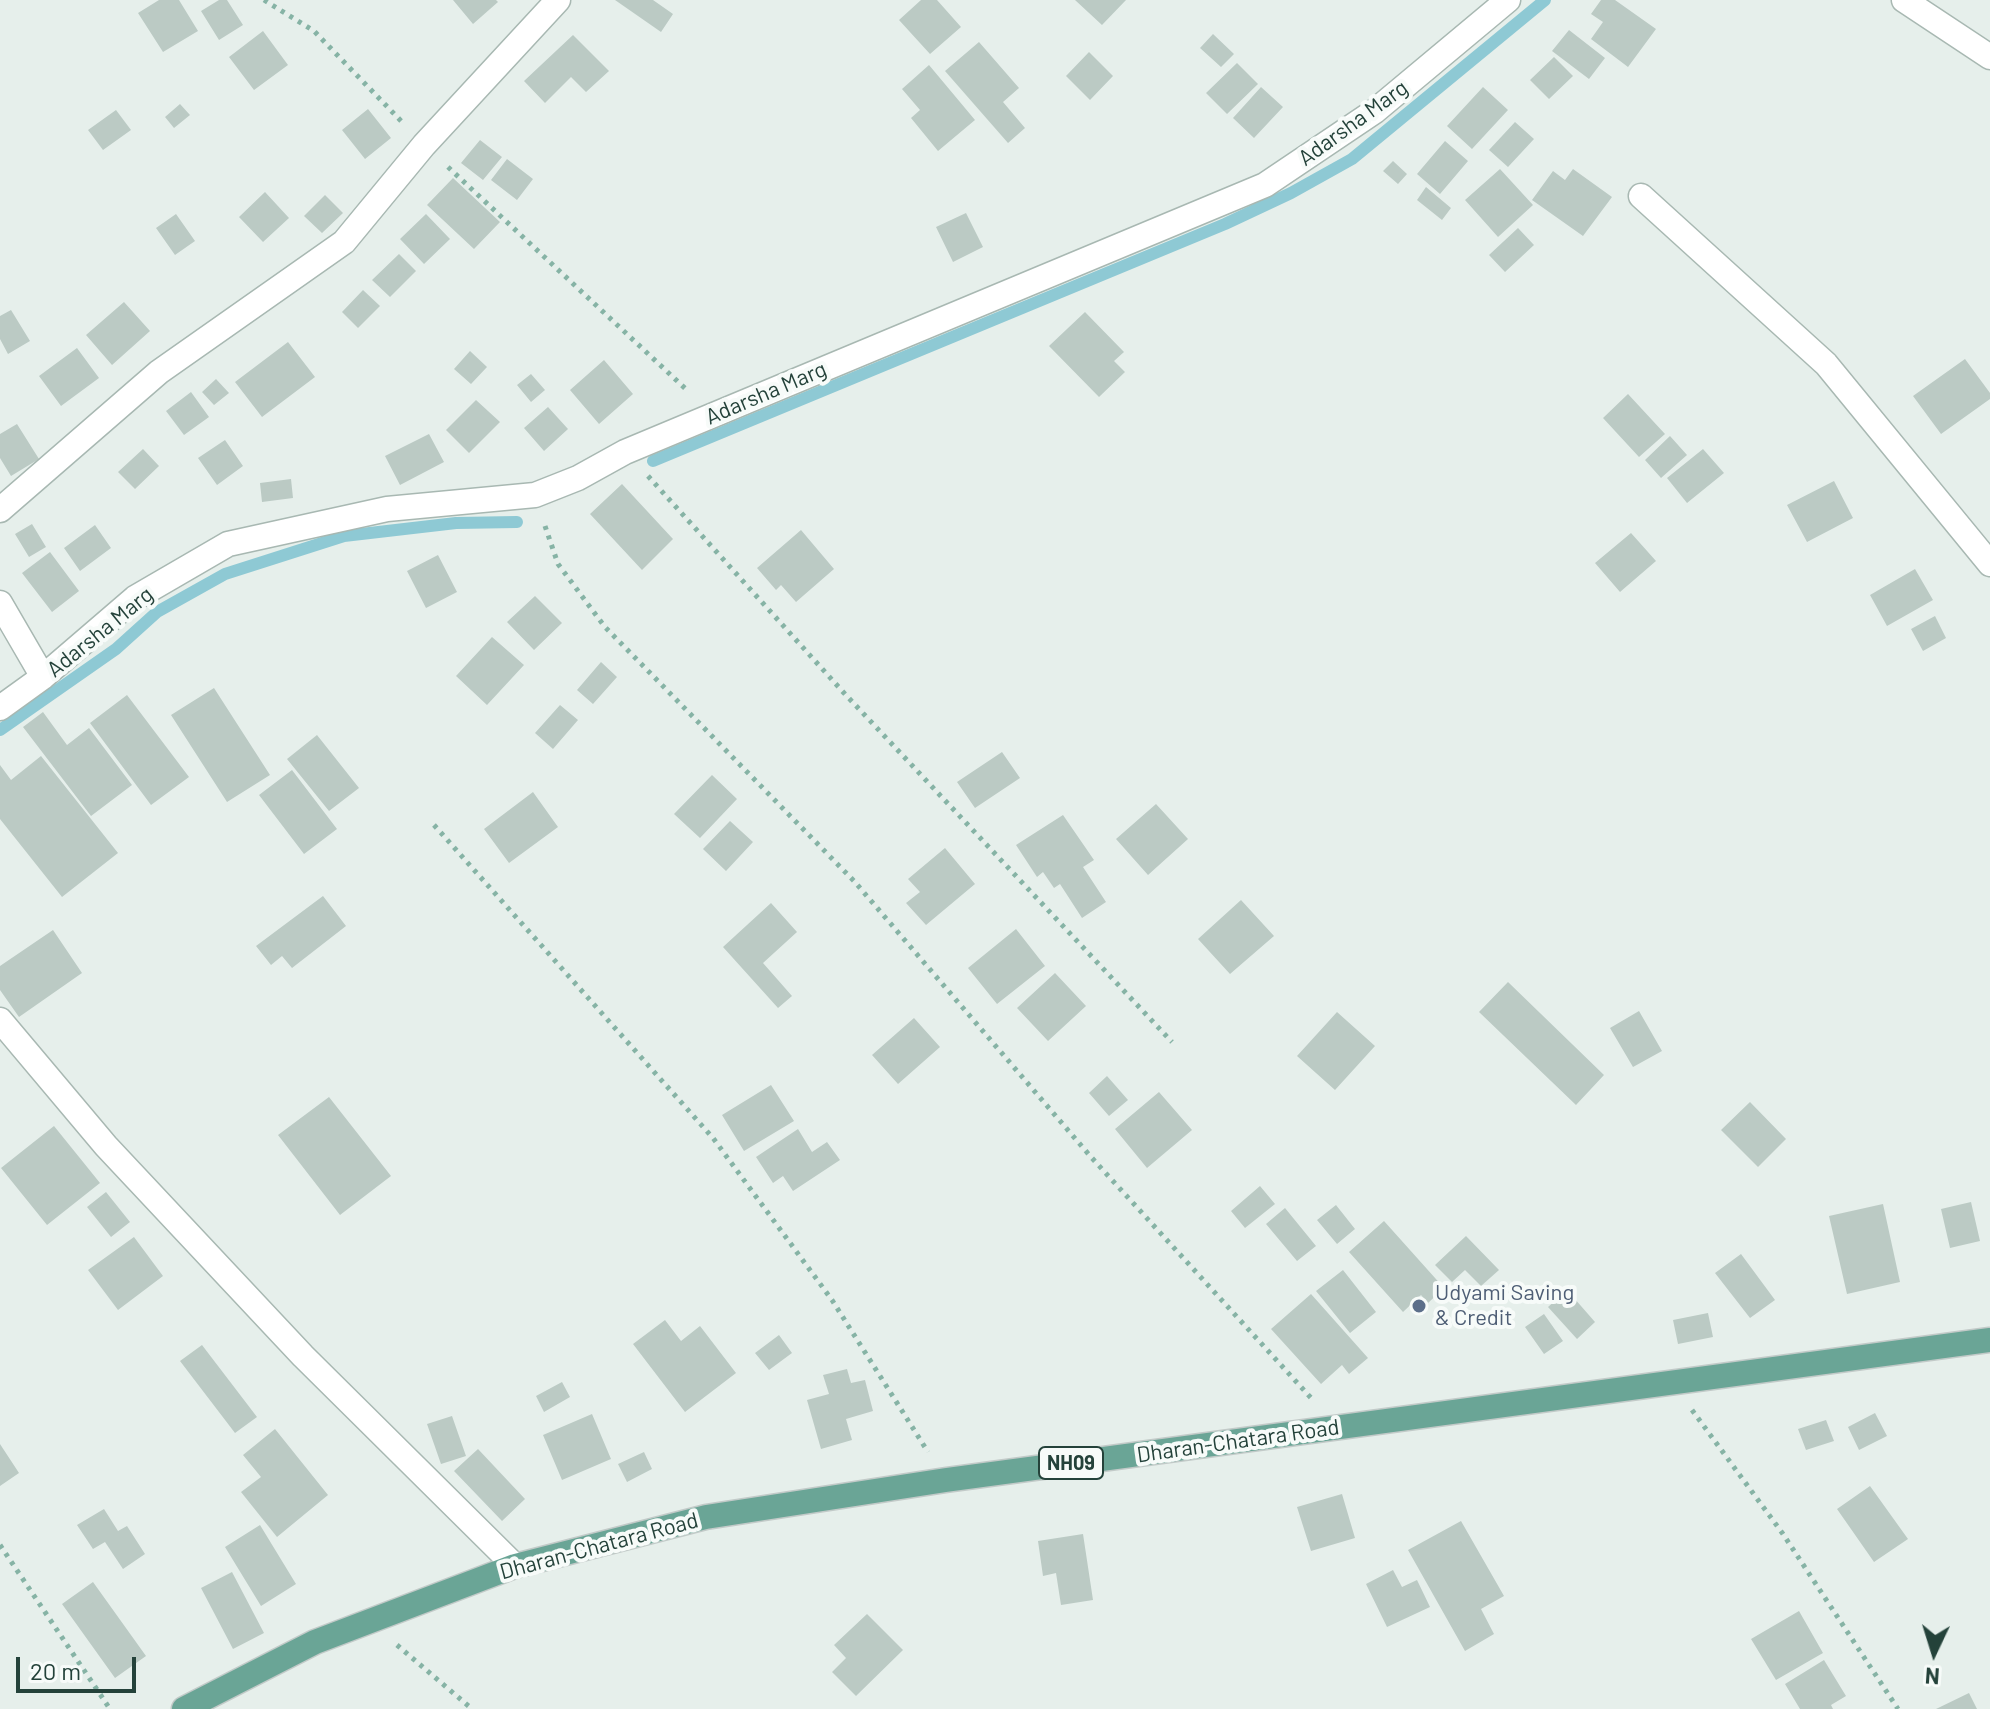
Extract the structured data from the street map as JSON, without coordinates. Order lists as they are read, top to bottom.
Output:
{
  "streets": {
    "main road": ["Dharan-Chatara Road", "NH09"],
    "street": ["Adarsha Marg"]
  },
  "places": ["Udyami Saving & Credit"],
  "scale_bar": "20 m",
  "north": "bottom"
}
